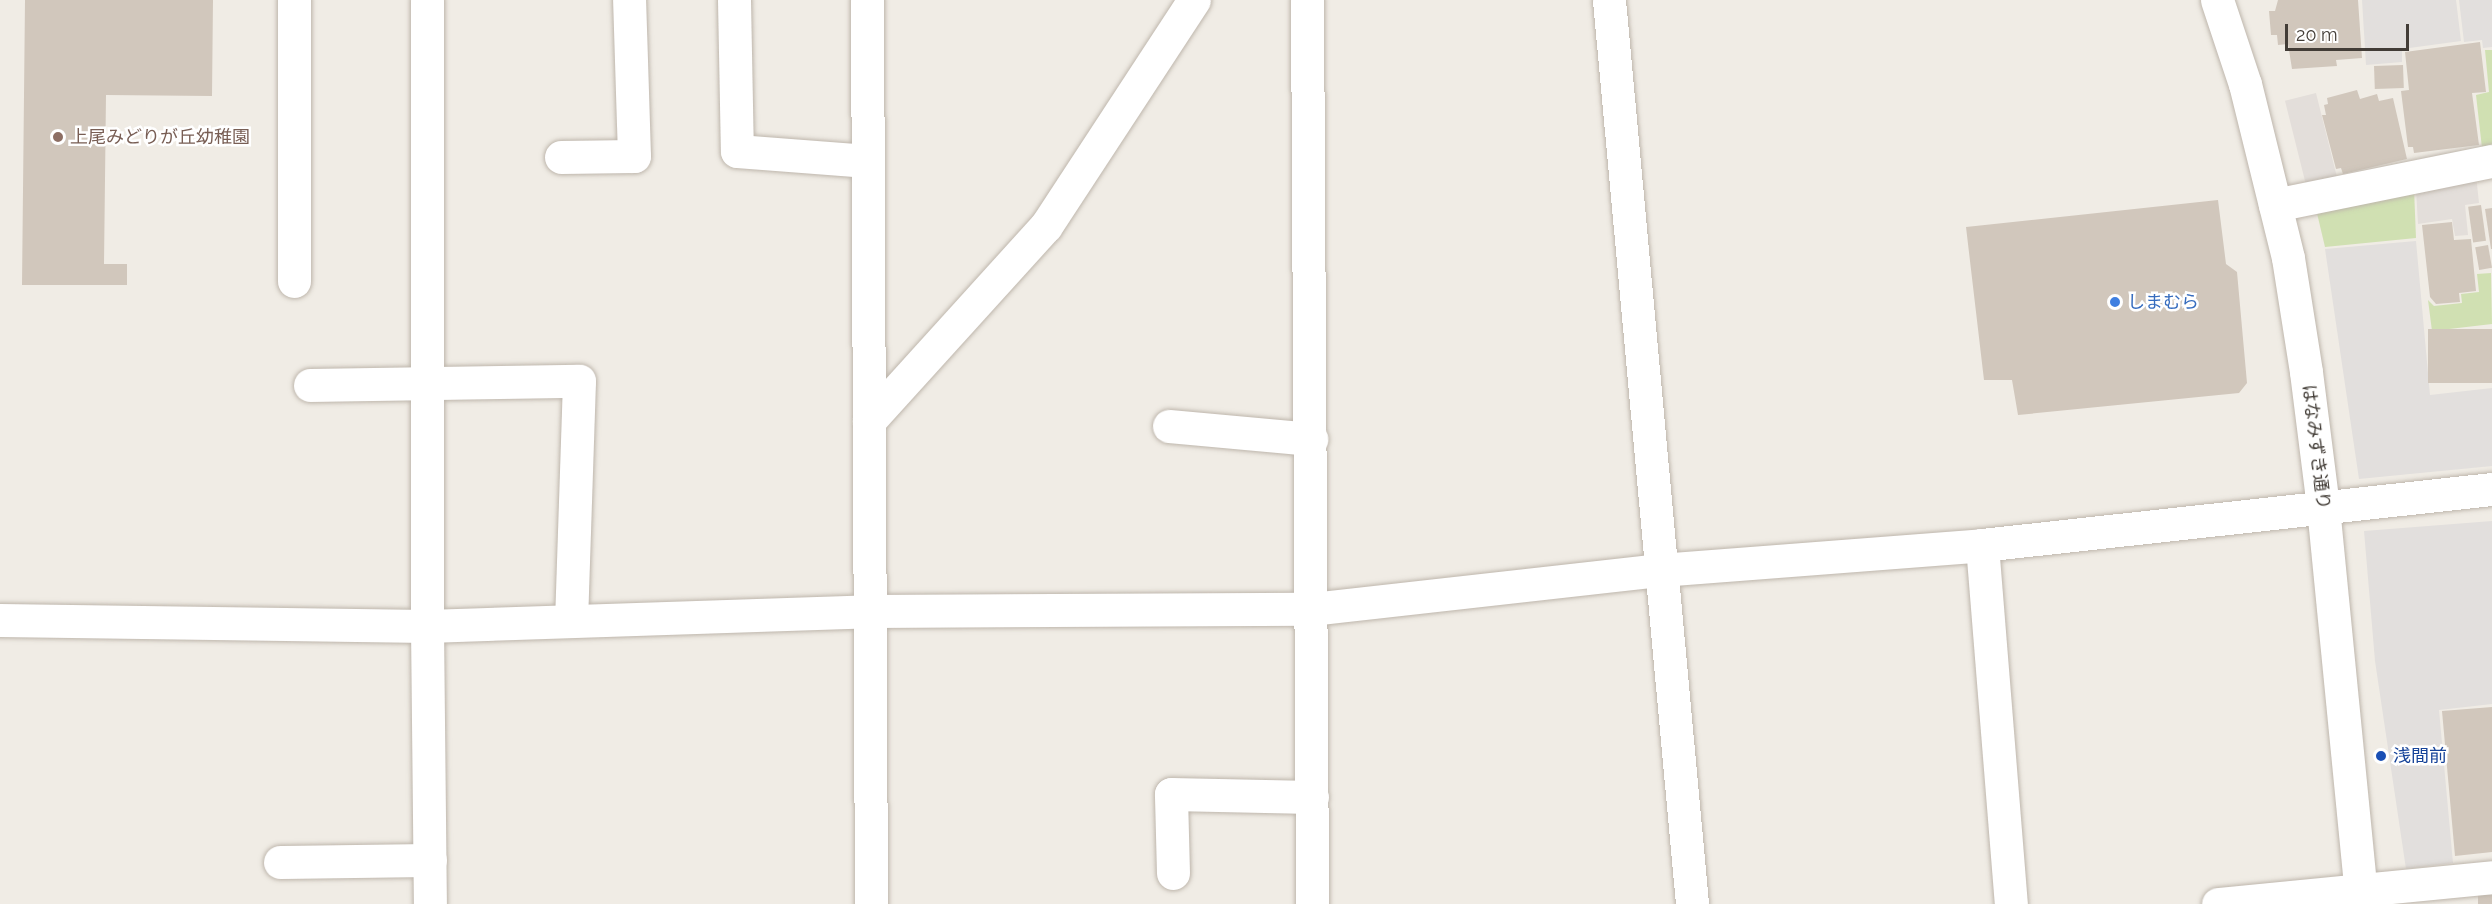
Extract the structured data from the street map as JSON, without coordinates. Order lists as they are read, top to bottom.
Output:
{
  "streets": {
    "street": ["はなみずき通り"]
  },
  "places": ["上尾みどりが丘幼稚園", "しまむら", "浅間前"],
  "scale_bar": "20 m"
}
